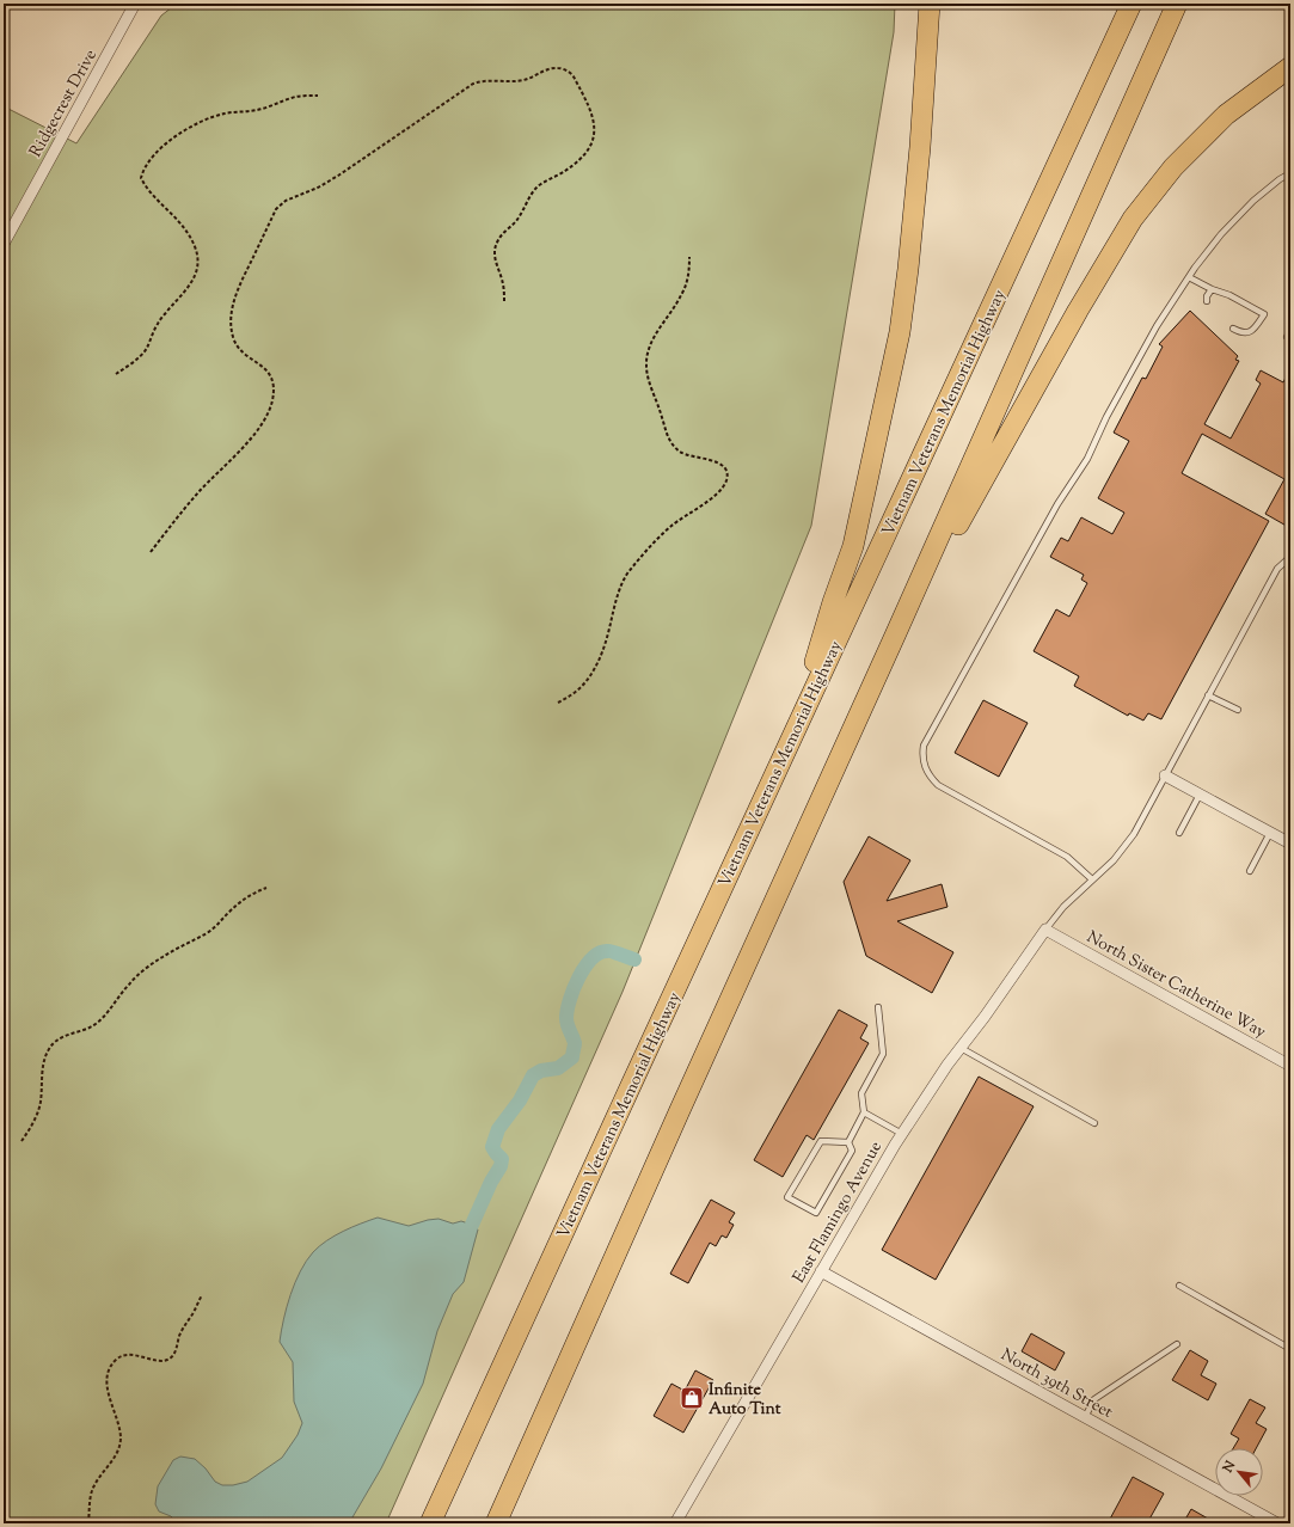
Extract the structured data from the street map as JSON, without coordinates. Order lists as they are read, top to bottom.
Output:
{
  "streets": {
    "highway": ["Vietnam Veterans Memorial Highway"],
    "street": [
      "Ridgecrest Drive",
      "North Sister Catherine Way",
      "East Flamingo Avenue",
      "North 39th Street"
    ]
  },
  "crossings": [
    ["North Sister Catherine Way", "East Flamingo Avenue"],
    ["East Flamingo Avenue", "North 39th Street"]
  ],
  "places": {
    "shop": ["Infinite Auto Tint"]
  },
  "north": "top left"
}
